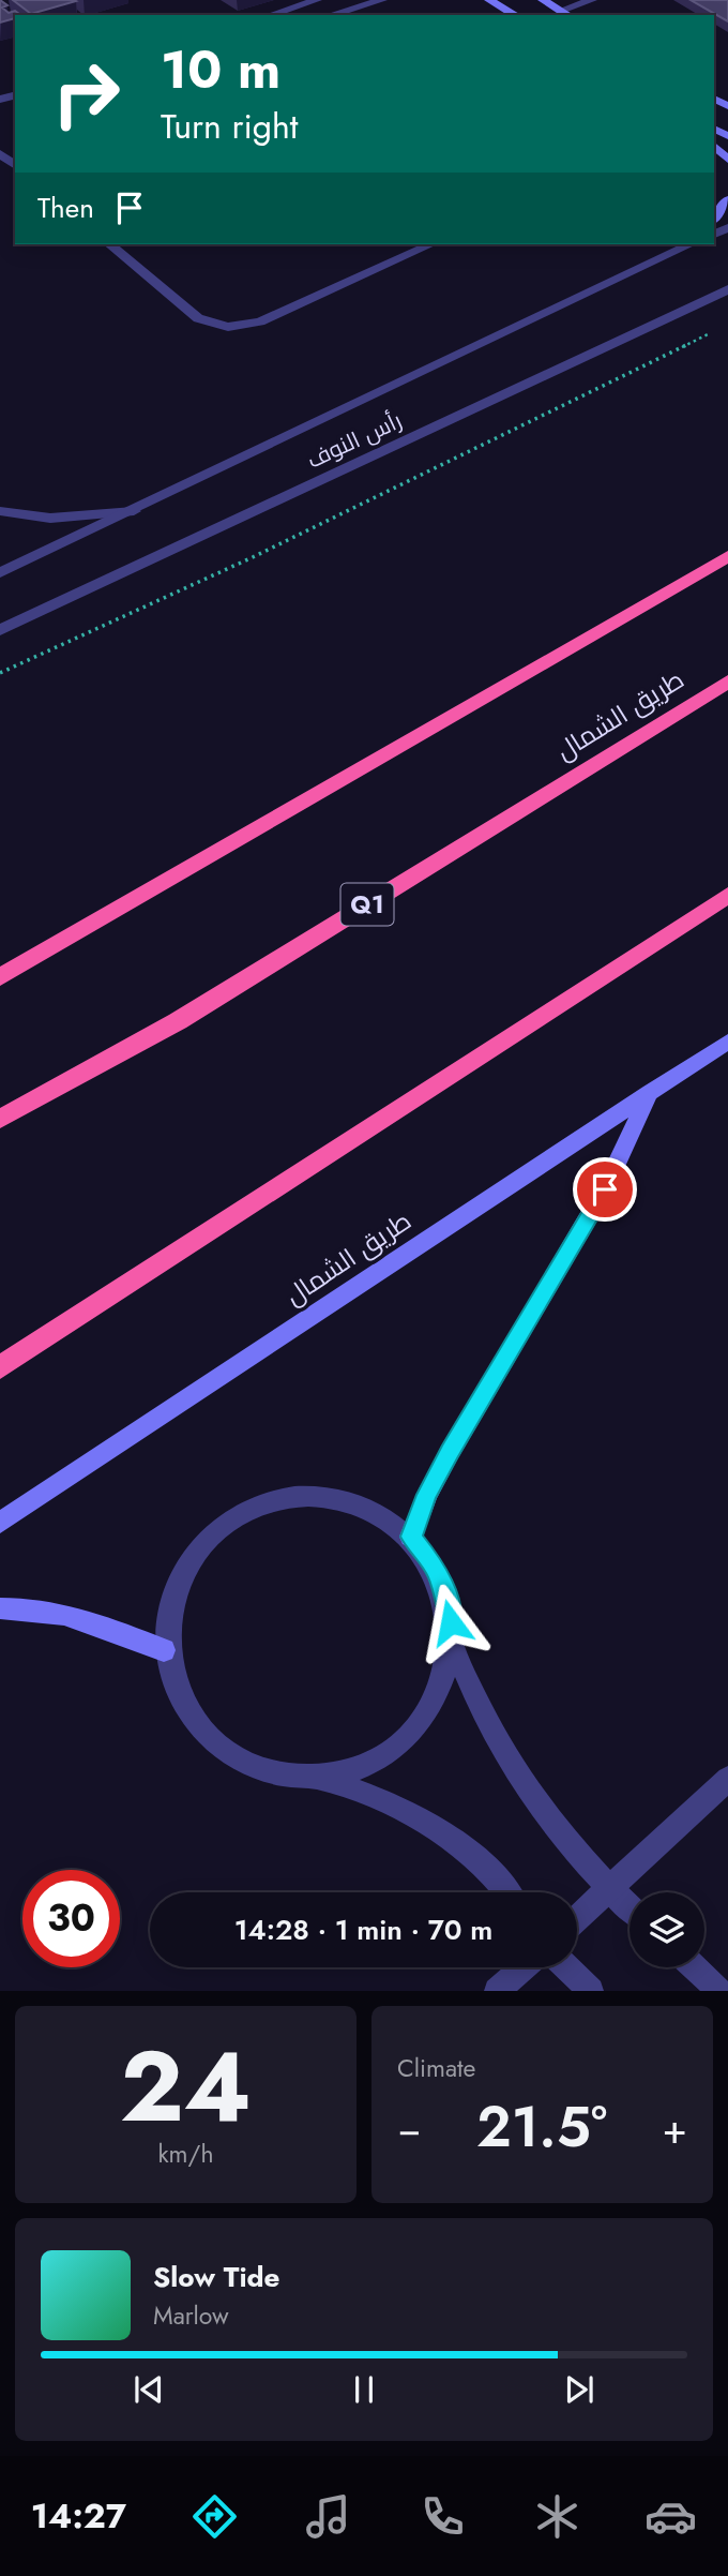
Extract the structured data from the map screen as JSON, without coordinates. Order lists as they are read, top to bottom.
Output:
{
  "streets": {
    "highway": ["طريق الشمال", "Q1"],
    "street": ["رأس النوف"]
  },
  "page": {
    "turn": ["10 m", "Turn right"],
    "then": "Then",
    "limit": "30",
    "trip": "14:28 · 1 min · 70 m",
    "tile": [
      ["24", "km/h"],
      "Climate"
    ],
    "heat": ["−", "21.5°", "+"],
    "song": ["Slow Tide", "Marlow"],
    "tabs": "14:27"
  }
}
